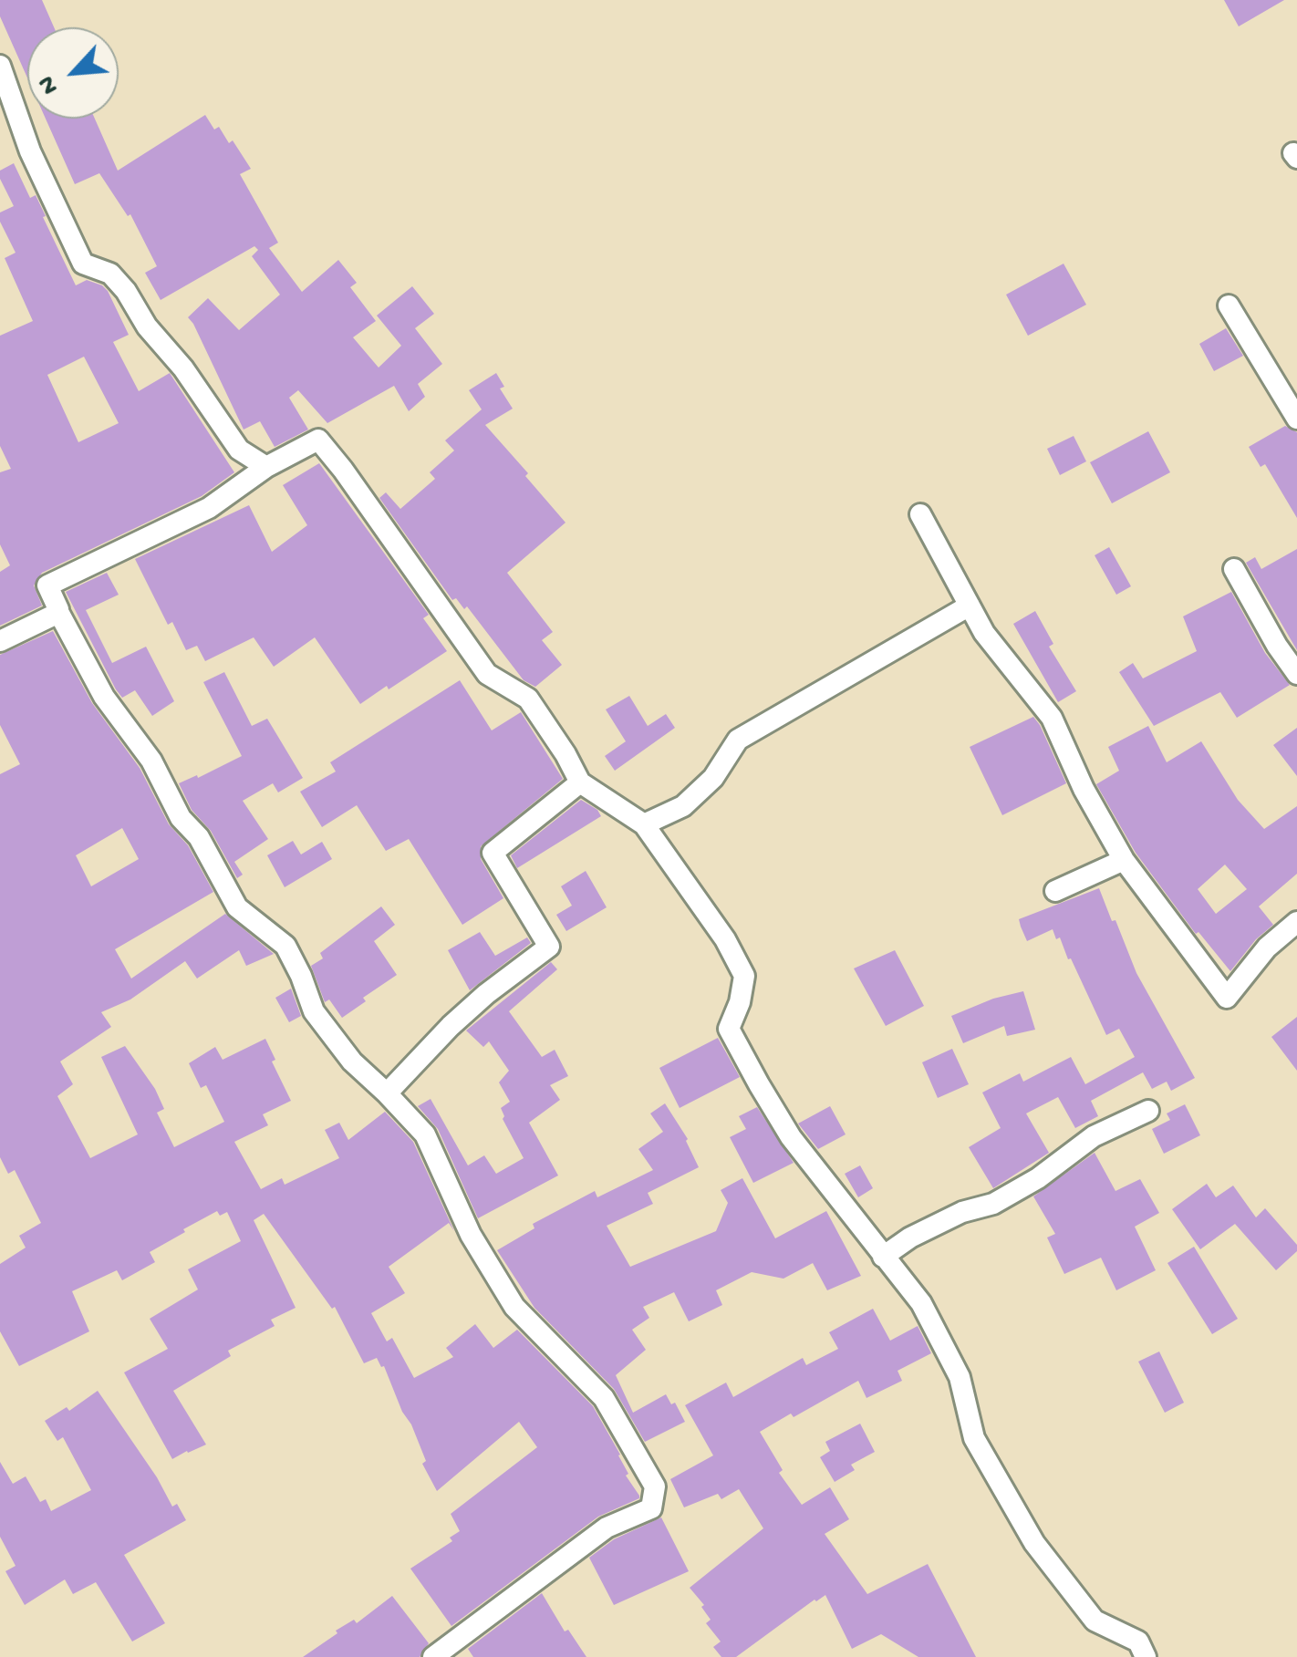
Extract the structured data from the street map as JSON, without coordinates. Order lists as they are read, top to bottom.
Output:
{
  "north": "bottom left"
}
